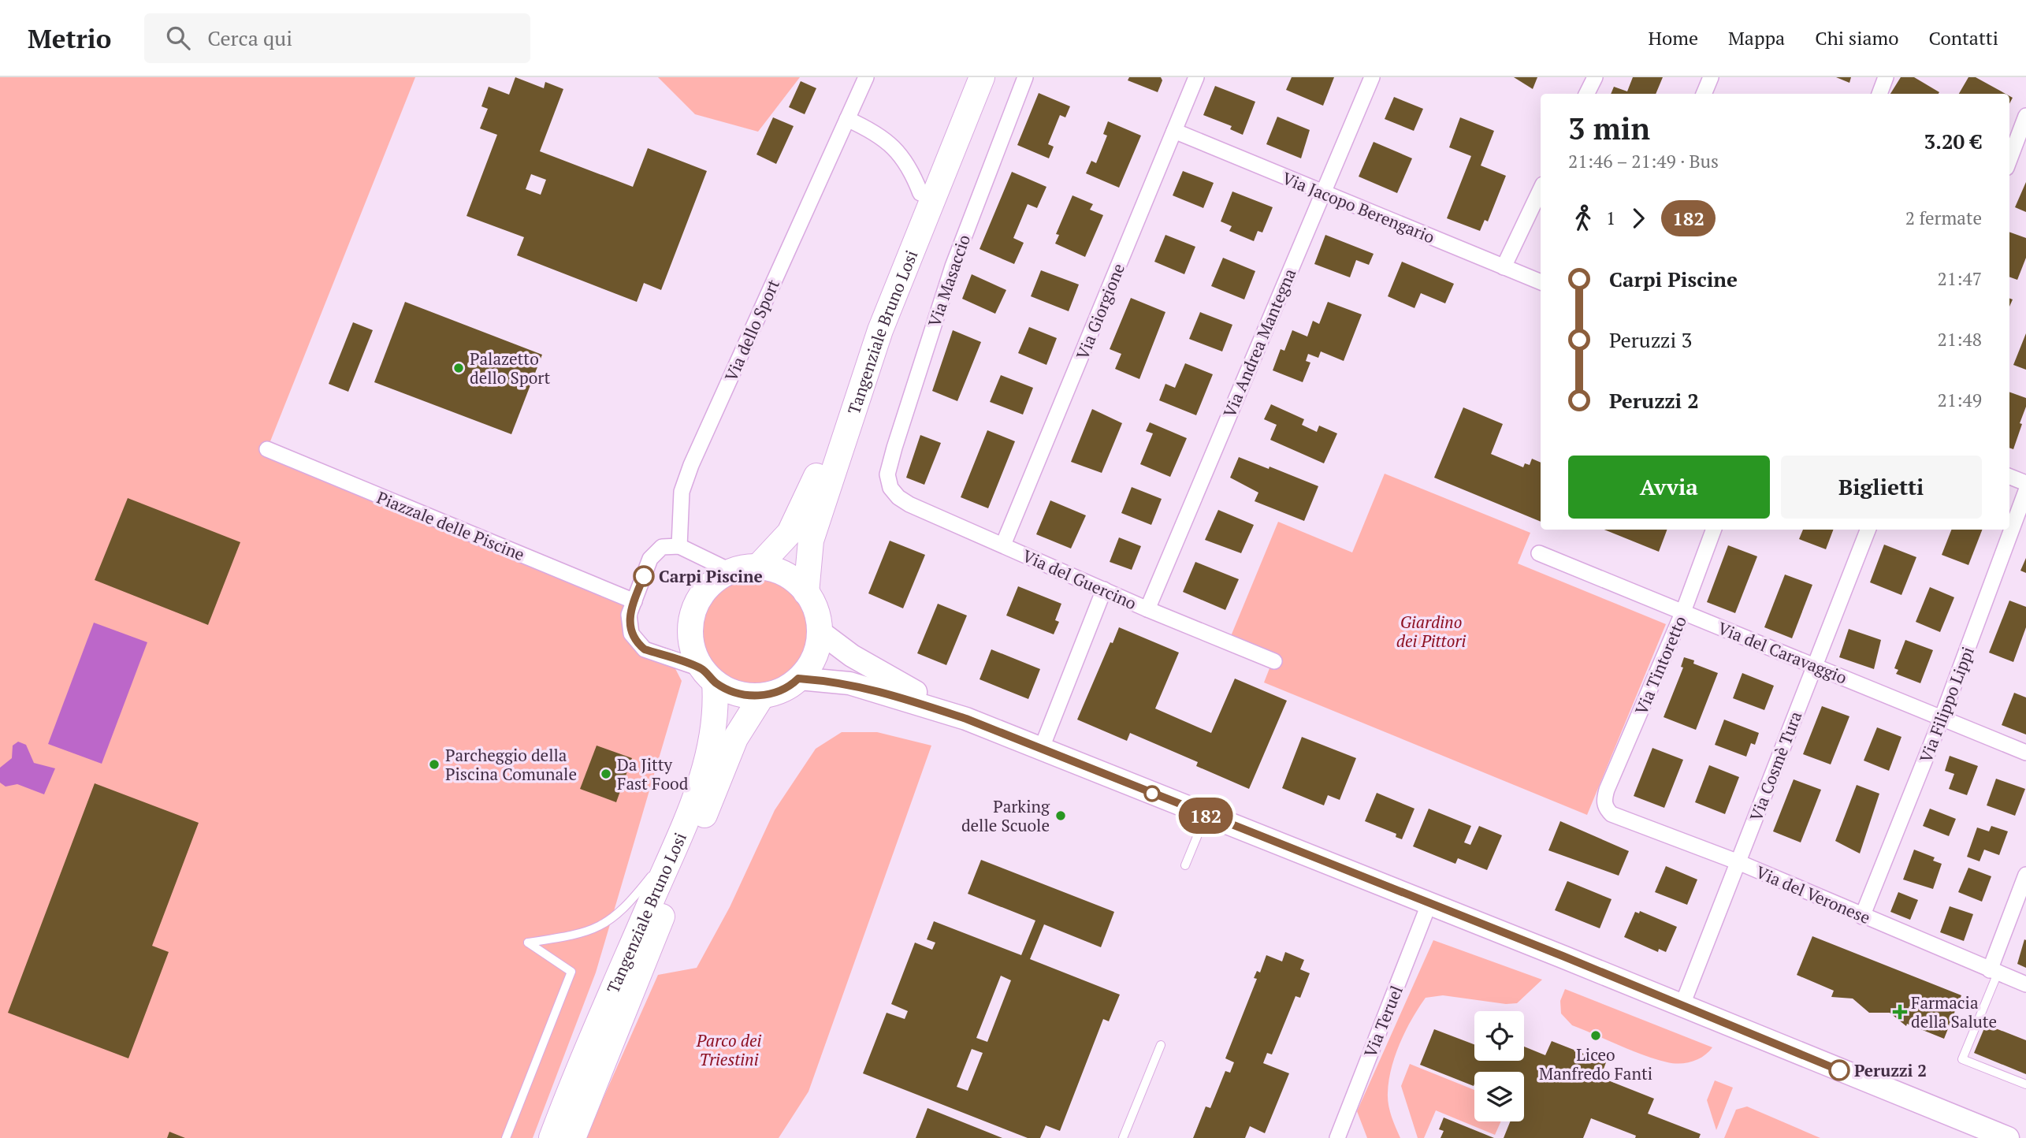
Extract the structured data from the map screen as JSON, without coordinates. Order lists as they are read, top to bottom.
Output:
{
  "streets": {
    "main road": ["Tangenziale Bruno Losi"],
    "street": [
      "Via Jacopo Berengario",
      "Via Masaccio",
      "Via Giorgione",
      "Via dello Sport",
      "Via Andrea Mantegna",
      "Piazzale delle Piscine",
      "Via del Guercino",
      "Via del Caravaggio",
      "Via Tintoretto",
      "Via Filippo Lippi",
      "Via Cosmè Tura",
      "Via del Veronese",
      "Via Teruel"
    ]
  },
  "crossings": [
    ["Via Jacopo Berengario", "Via Giorgione"],
    ["Via Jacopo Berengario", "Via Andrea Mantegna"],
    ["Via Masaccio", "Via del Guercino"],
    ["Via Giorgione", "Via del Guercino"],
    ["Via Andrea Mantegna", "Via del Guercino"],
    ["Via del Caravaggio", "Via Tintoretto"],
    ["Via del Caravaggio", "Via Filippo Lippi"],
    ["Via del Caravaggio", "Via Cosmè Tura"],
    ["Via Tintoretto", "Via del Veronese"],
    ["Via Filippo Lippi", "Via del Veronese"],
    ["Via Cosmè Tura", "Via del Veronese"]
  ],
  "parks": ["Giardino dei Pittori", "Parco dei Triestini"],
  "places": {
    "other": [
      "Palazetto dello Sport",
      "Carpi Piscine",
      "Parcheggio della Piscina Comunale",
      "Da Jitty Fast Food",
      "Parking delle Scuole",
      "Liceo Manfredo Fanti",
      "Peruzzi 2"
    ],
    "health": ["Farmacia della Salute"]
  },
  "lines": ["bus line 182"],
  "page": {
    "header": "Metrio",
    "search": "Cerca qui",
    "nav": [
      "Home",
      "Mappa",
      "Chi siamo",
      "Contatti"
    ],
    "on_map": "182",
    "heading": ["3 min", "21:46 – 21:49 · Bus", "3.20 €"],
    "legs": ["1", "182", "2 fermate"],
    "list": [
      {
        "name": "Carpi Piscine",
        "value": "21:47"
      },
      {
        "name": "Peruzzi 3",
        "value": "21:48"
      },
      {
        "name": "Peruzzi 2",
        "value": "21:49"
      }
    ],
    "buttons": ["Avvia", "Biglietti"]
  }
}
